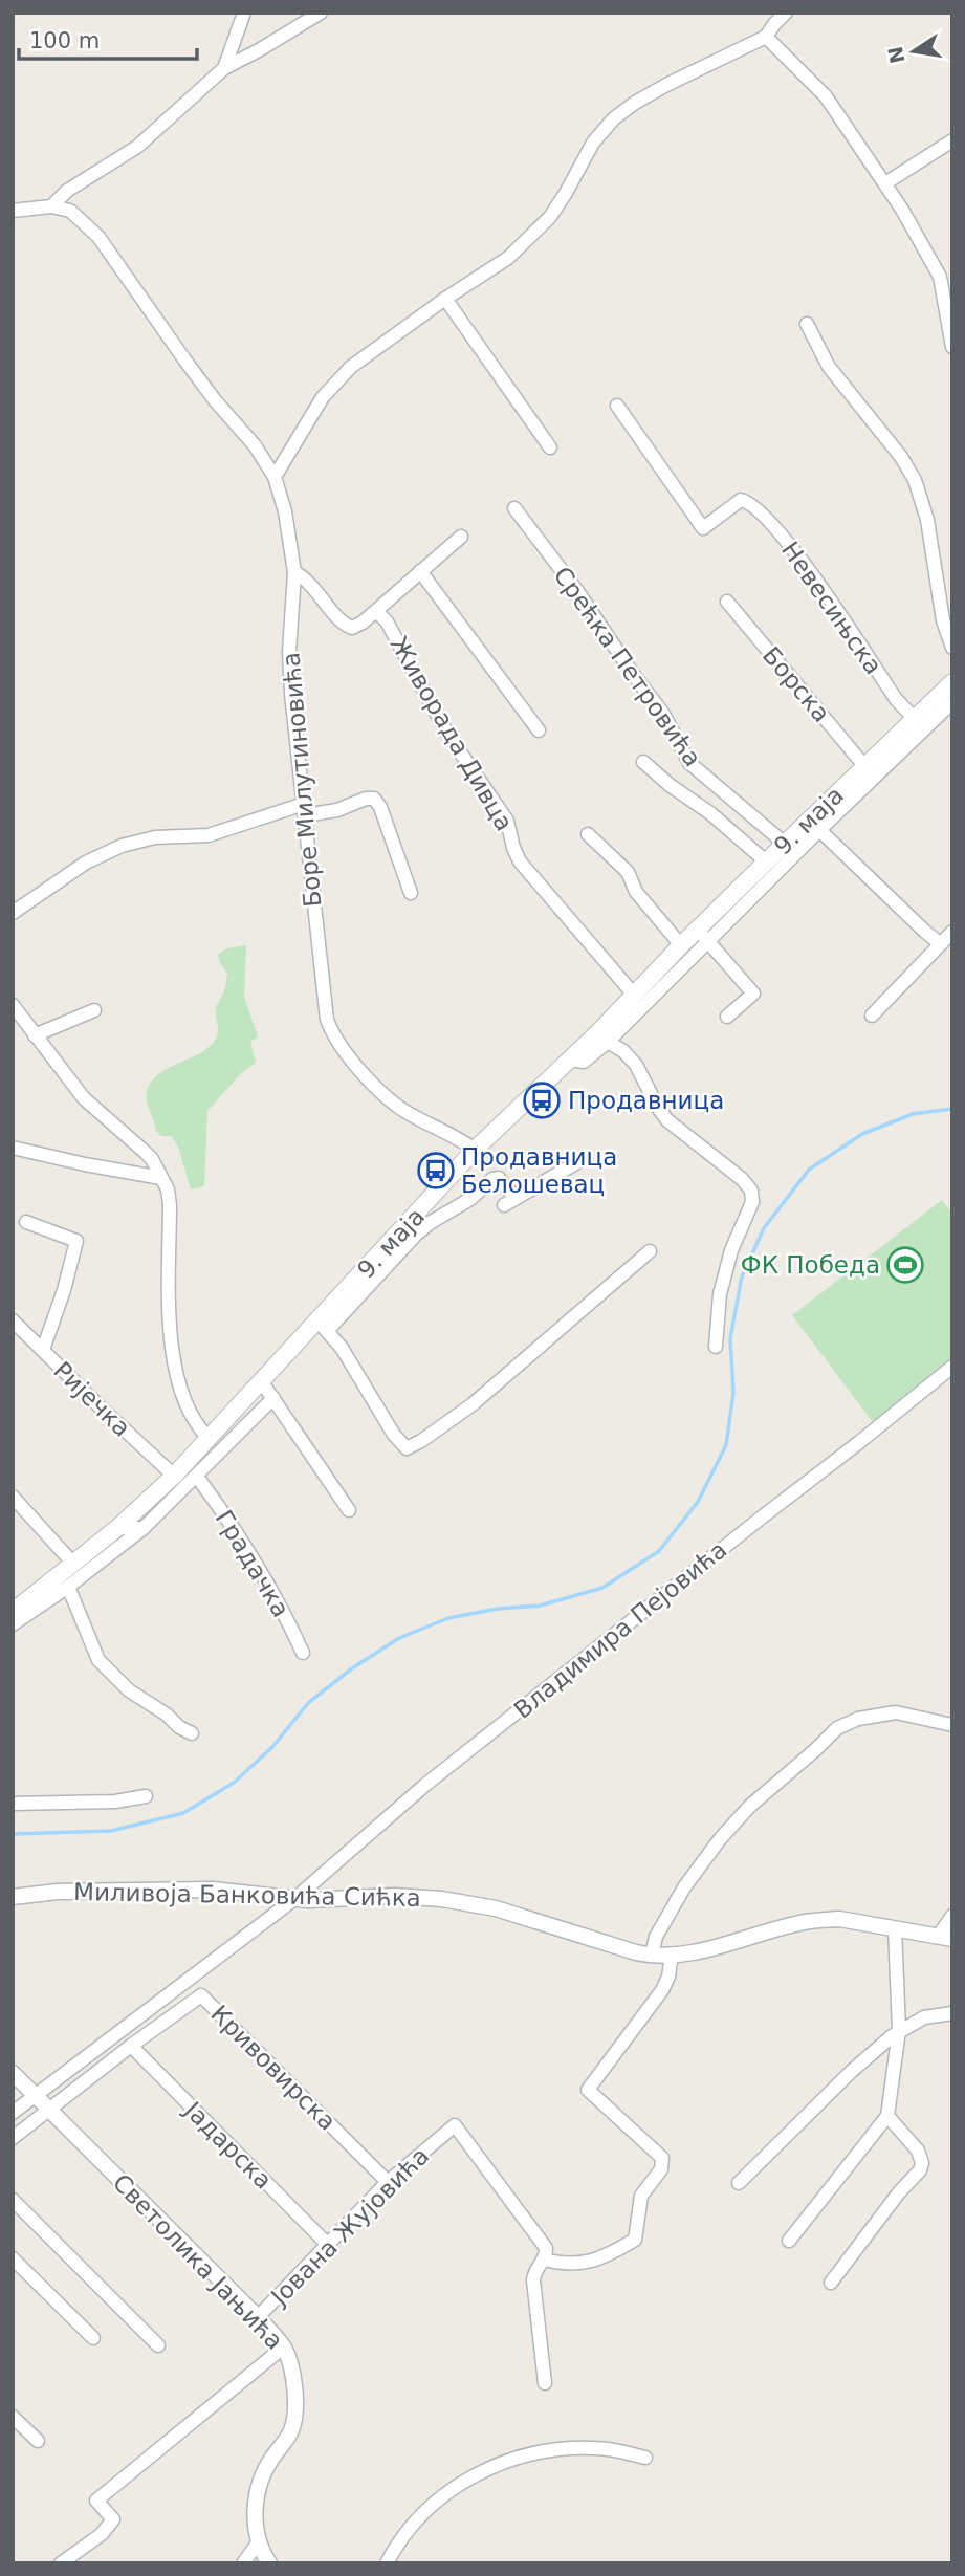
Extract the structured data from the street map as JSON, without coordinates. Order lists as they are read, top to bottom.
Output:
{
  "streets": {
    "main road": ["9. маја"],
    "street": [
      "Невесињска",
      "Срећка Петровића",
      "Борска",
      "Живорада Дивца",
      "Боре Милутиновића",
      "Ријечка",
      "Градачка",
      "Владимира Пејовића",
      "Миливоја Банковића Сићка",
      "Кривовирска",
      "Јадарска",
      "Јована Жујовића",
      "Светолика Јањића"
    ]
  },
  "crossings": [
    ["Невесињска", "9. маја"],
    ["Срећка Петровића", "9. маја"],
    ["Борска", "9. маја"],
    ["Живорада Дивца", "9. маја"],
    ["Боре Милутиновића", "9. маја"],
    ["9. маја", "Ријечка"],
    ["Владимира Пејовића", "Миливоја Банковића Сићка"],
    ["Владимира Пејовића", "Светолика Јањића"],
    ["Кривовирска", "Јадарска"],
    ["Кривовирска", "Јована Жујовића"],
    ["Кривовирска", "Светолика Јањића"],
    ["Јадарска", "Јована Жујовића"],
    ["Јована Жујовића", "Светолика Јањића"]
  ],
  "places": {
    "bus stop": ["Продавница", "Продавница Белошевац"],
    "sports": ["ФК Победа"]
  },
  "scale_bar": "100 m",
  "north": "left"
}
